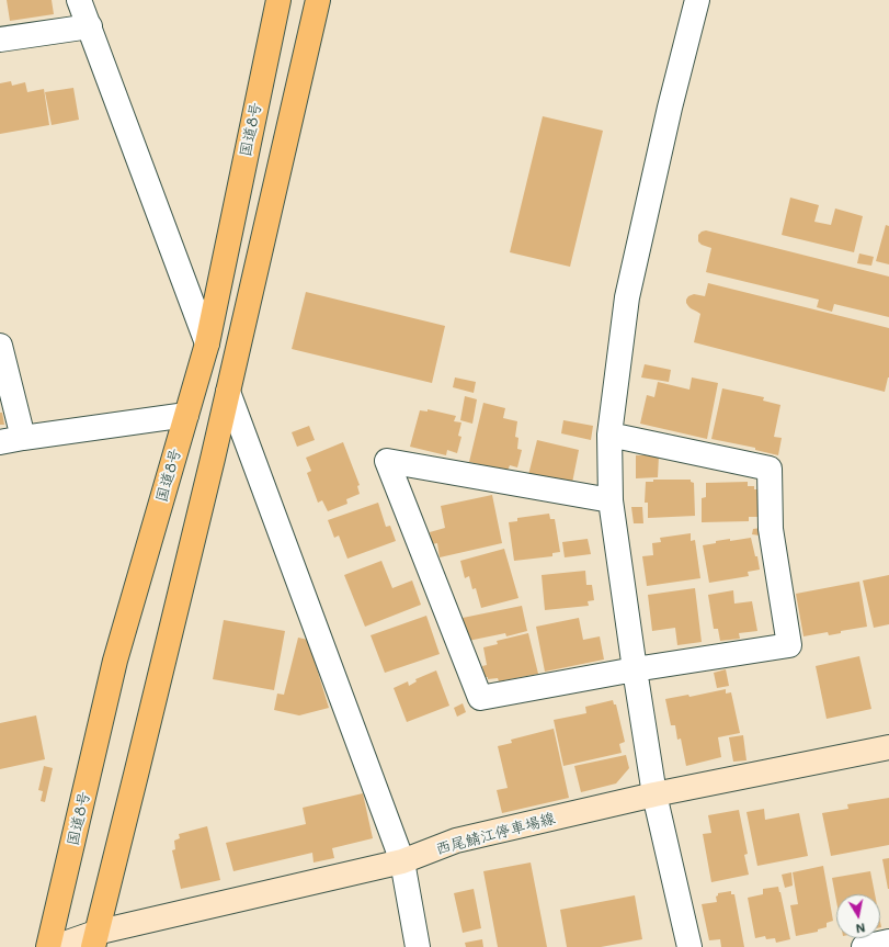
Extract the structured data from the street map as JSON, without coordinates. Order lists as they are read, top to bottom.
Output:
{
  "streets": {
    "highway": ["国道8号"],
    "main road": ["西尾鯖江停車場線"]
  },
  "north": "bottom"
}
